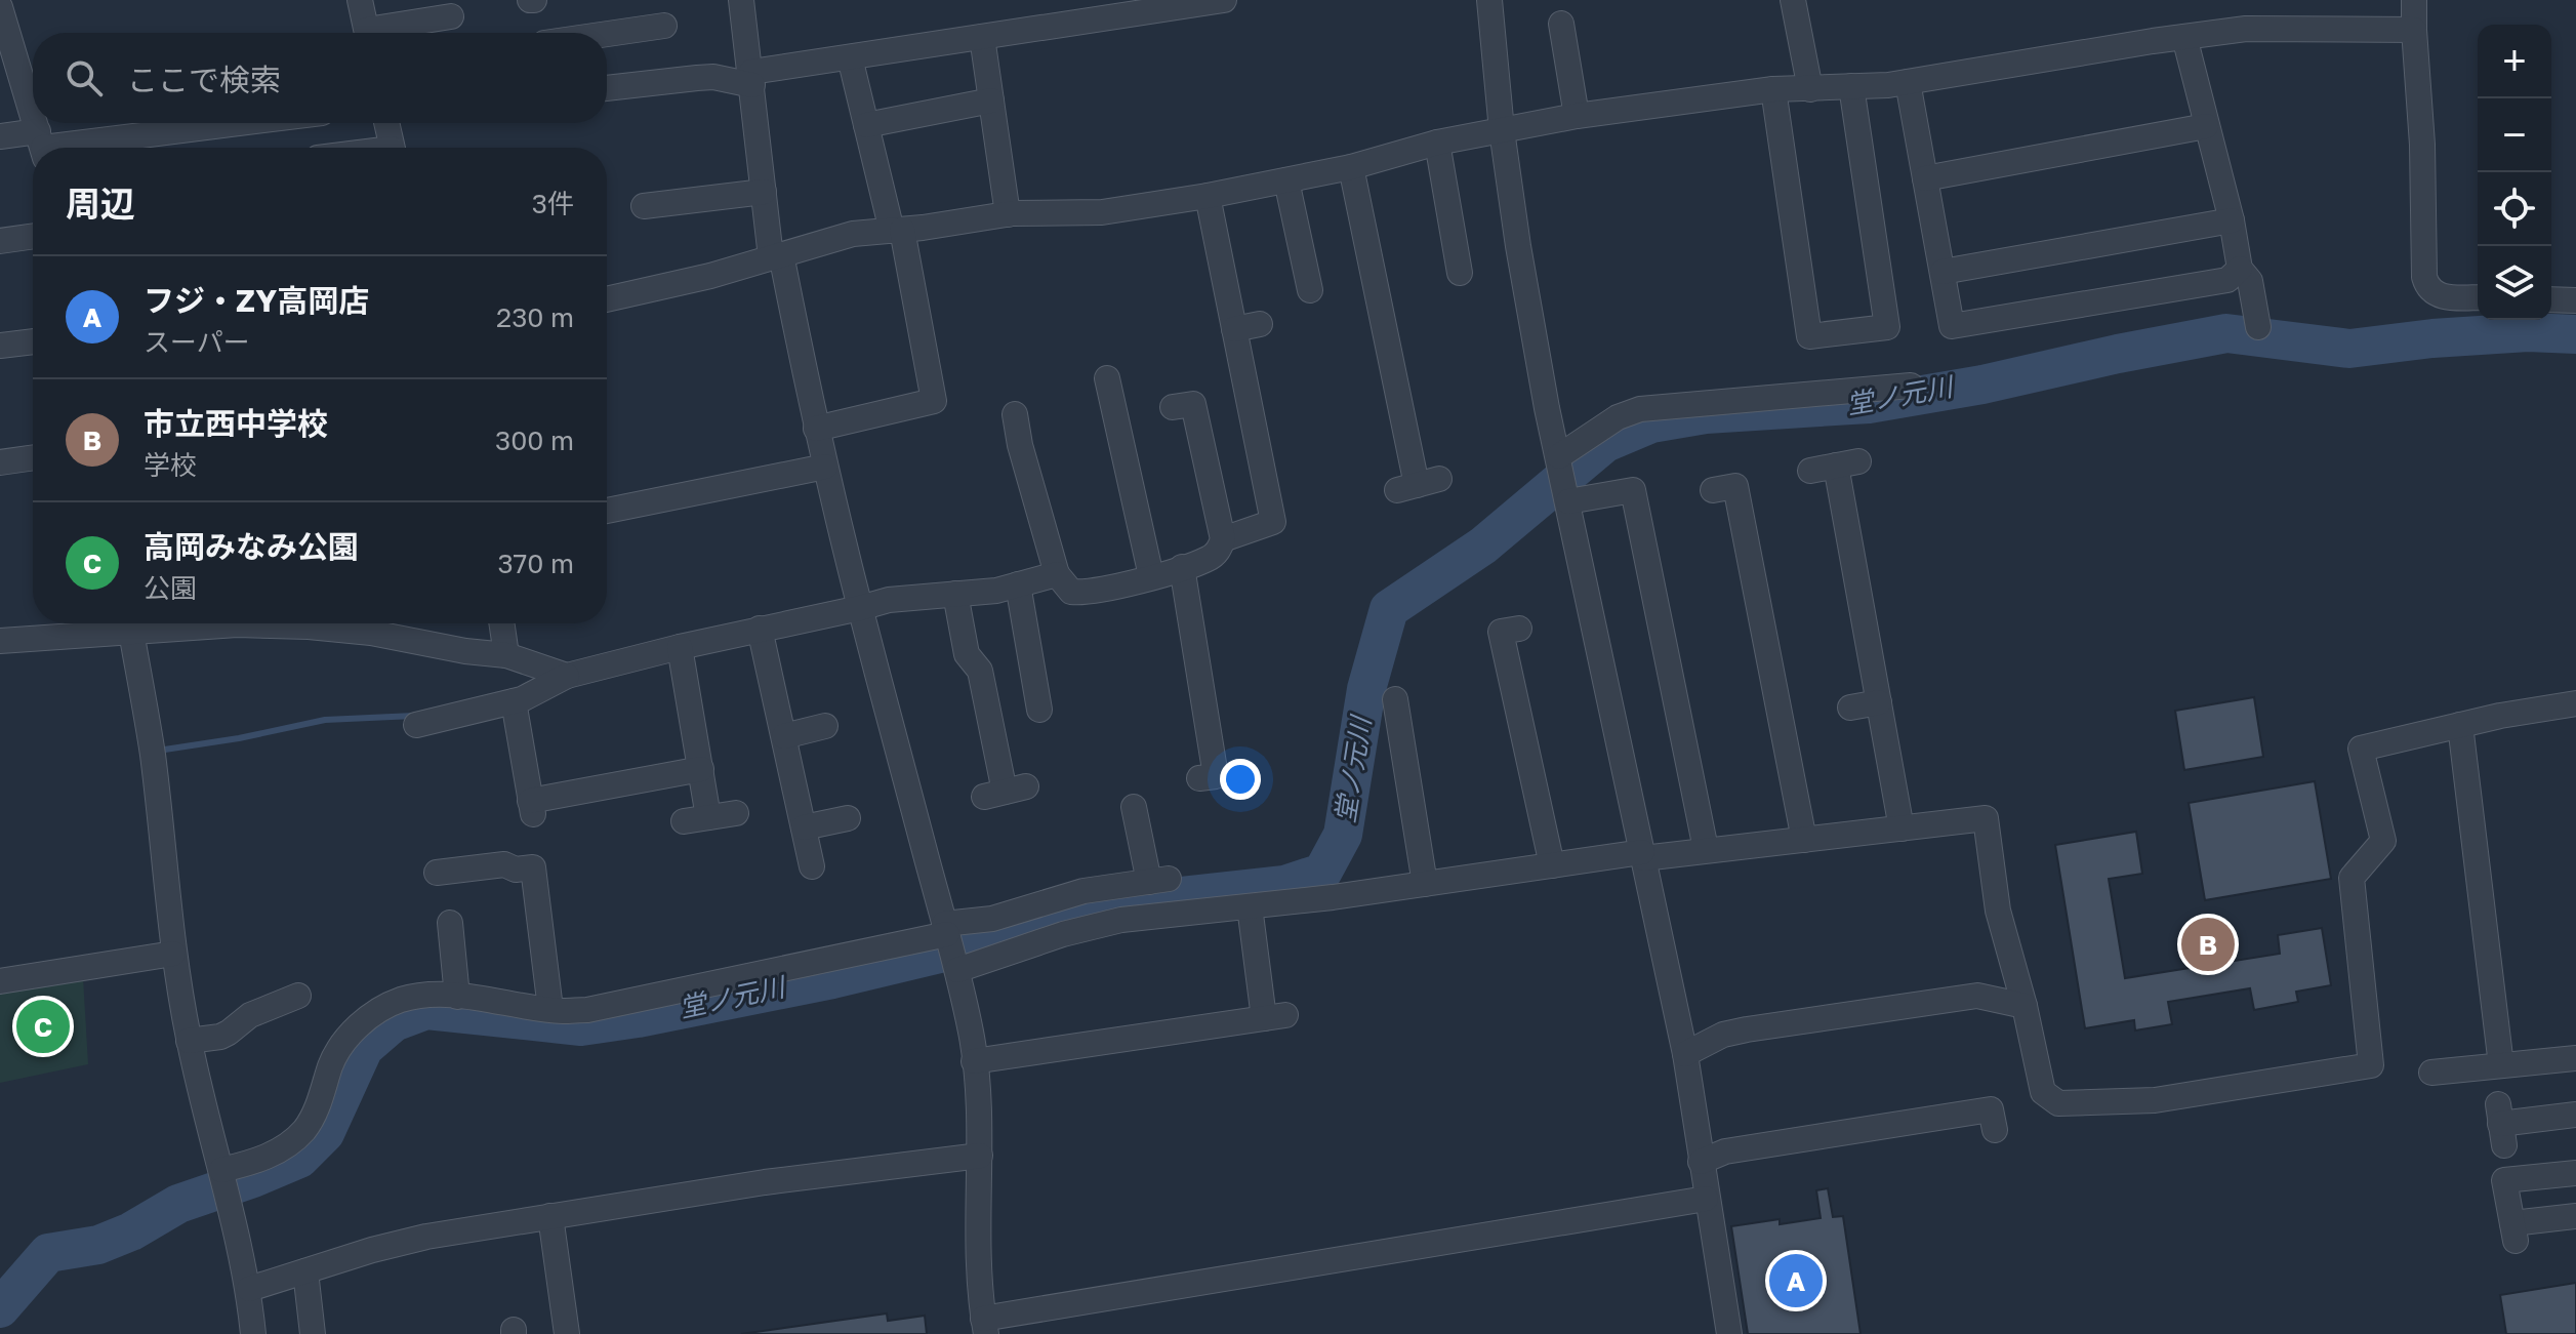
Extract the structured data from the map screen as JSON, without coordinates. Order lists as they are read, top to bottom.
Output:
{
  "water": ["堂ノ元川"],
  "page": {
    "map_buttons": ["+", "−"],
    "search": "ここで検索",
    "heading": ["周辺", "3件"],
    "list": [
      {
        "mark": "A",
        "name": "フジ・ZY高岡店",
        "note": "スーパー",
        "value": "230 m"
      },
      {
        "mark": "B",
        "name": "市立西中学校",
        "note": "学校",
        "value": "300 m"
      },
      {
        "mark": "C",
        "name": "高岡みなみ公園",
        "note": "公園",
        "value": "370 m"
      }
    ],
    "pins": ["B", "C", "A"]
  }
}
